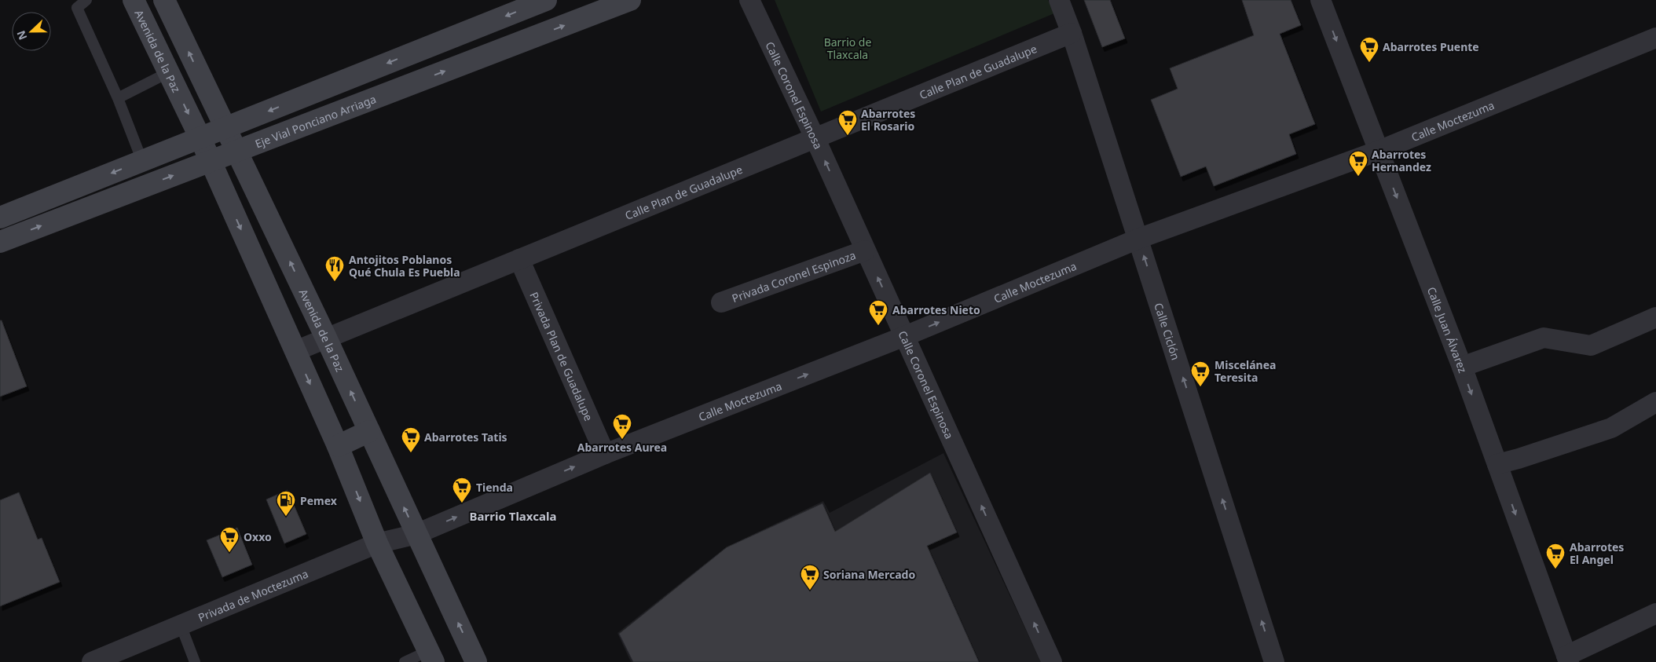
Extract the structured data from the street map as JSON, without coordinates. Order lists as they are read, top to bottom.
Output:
{
  "streets": {
    "street": [
      "Avenida de la Paz",
      "Calle Plan de Guadalupe",
      "Calle Coronel Espinosa",
      "Eje Vial Ponciano Arriaga",
      "Calle Moctezuma",
      "Privada Coronel Espinoza",
      "Calle Juan Álvarez",
      "Calle Ciclón",
      "Privada Plan de Guadalupe",
      "Privada de Moctezuma"
    ]
  },
  "crossings": [
    ["Avenida de la Paz", "Calle Plan de Guadalupe"],
    ["Avenida de la Paz", "Eje Vial Ponciano Arriaga"],
    ["Avenida de la Paz", "Calle Moctezuma"],
    ["Avenida de la Paz", "Privada de Moctezuma"],
    ["Calle Plan de Guadalupe", "Calle Coronel Espinosa"],
    ["Calle Plan de Guadalupe", "Calle Ciclón"],
    ["Calle Plan de Guadalupe", "Privada Plan de Guadalupe"],
    ["Calle Coronel Espinosa", "Calle Moctezuma"],
    ["Calle Coronel Espinosa", "Privada Coronel Espinoza"],
    ["Calle Moctezuma", "Calle Juan Álvarez"],
    ["Calle Moctezuma", "Calle Ciclón"],
    ["Calle Moctezuma", "Privada Plan de Guadalupe"],
    ["Calle Moctezuma", "Privada de Moctezuma"]
  ],
  "one_way": [
    "Calle Coronel Espinosa",
    "Calle Moctezuma",
    "Calle Juan Álvarez",
    "Calle Ciclón"
  ],
  "districts": ["Barrio Tlaxcala"],
  "parks": ["Barrio de Tlaxcala"],
  "places": {
    "supermarket": [
      "Abarrotes Puente",
      "Abarrotes El Rosario",
      "Abarrotes Hernandez",
      "Abarrotes Nieto",
      "Miscelánea Teresita",
      "Abarrotes Aurea",
      "Abarrotes Tatis",
      "Tienda",
      "Oxxo",
      "Abarrotes El Angel",
      "Soriana Mercado"
    ],
    "restaurant": ["Antojitos Poblanos Qué Chula Es Puebla"],
    "fuel station": ["Pemex"]
  },
  "north": "left"
}
